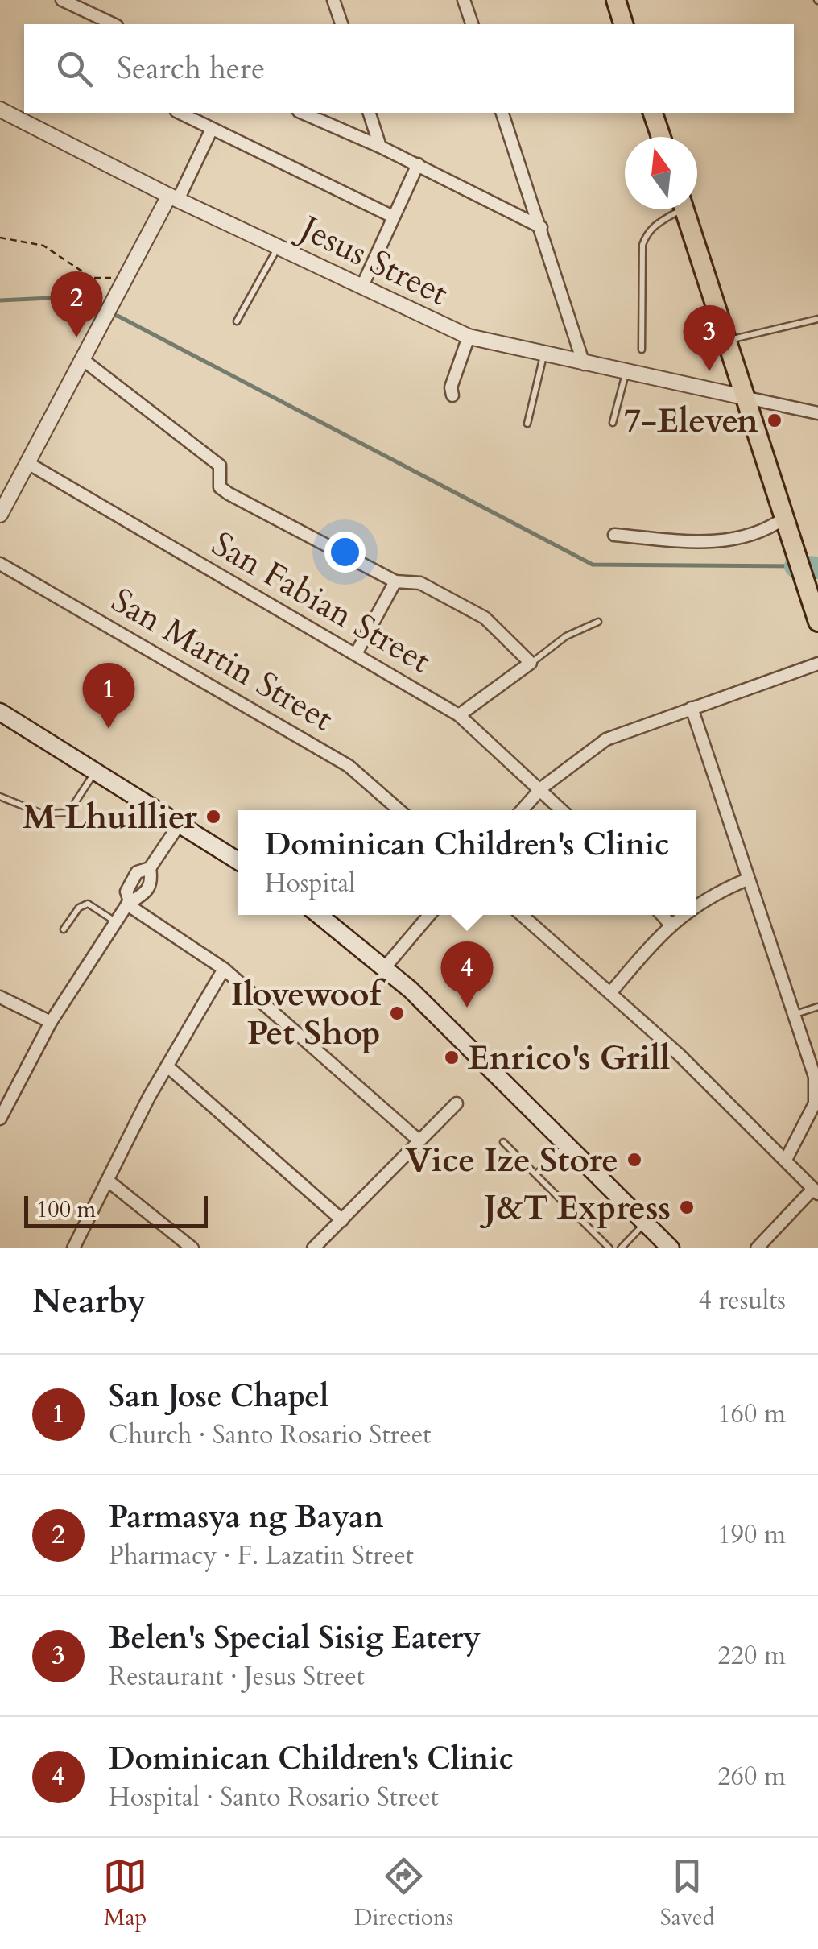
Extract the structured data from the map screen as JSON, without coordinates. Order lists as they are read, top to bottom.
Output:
{
  "streets": {
    "street": ["Jesus Street", "San Fabian Street", "San Martin Street"]
  },
  "places": [
    "7-Eleven",
    "M Lhuillier",
    "Ilovewoof Pet Shop",
    "Enrico's Grill",
    "Vice Ize Store",
    "J&T Express"
  ],
  "scale_bar": "100 m",
  "north": "top",
  "page": {
    "search": "Search here",
    "pins": [
      "2",
      "3",
      "1",
      "4"
    ],
    "popup": ["Dominican Children's Clinic", "Hospital"],
    "scale": "100 m",
    "heading": ["Nearby", "4 results"],
    "list": [
      {
        "mark": "1",
        "name": "San Jose Chapel",
        "note": "Church · Santo Rosario Street",
        "value": "160 m"
      },
      {
        "mark": "2",
        "name": "Parmasya ng Bayan",
        "note": "Pharmacy · F. Lazatin Street",
        "value": "190 m"
      },
      {
        "mark": "3",
        "name": "Belen's Special Sisig Eatery",
        "note": "Restaurant · Jesus Street",
        "value": "220 m"
      },
      {
        "mark": "4",
        "name": "Dominican Children's Clinic",
        "note": "Hospital · Santo Rosario Street",
        "value": "260 m"
      }
    ],
    "nav": ["Map", "Directions", "Saved"]
  }
}
